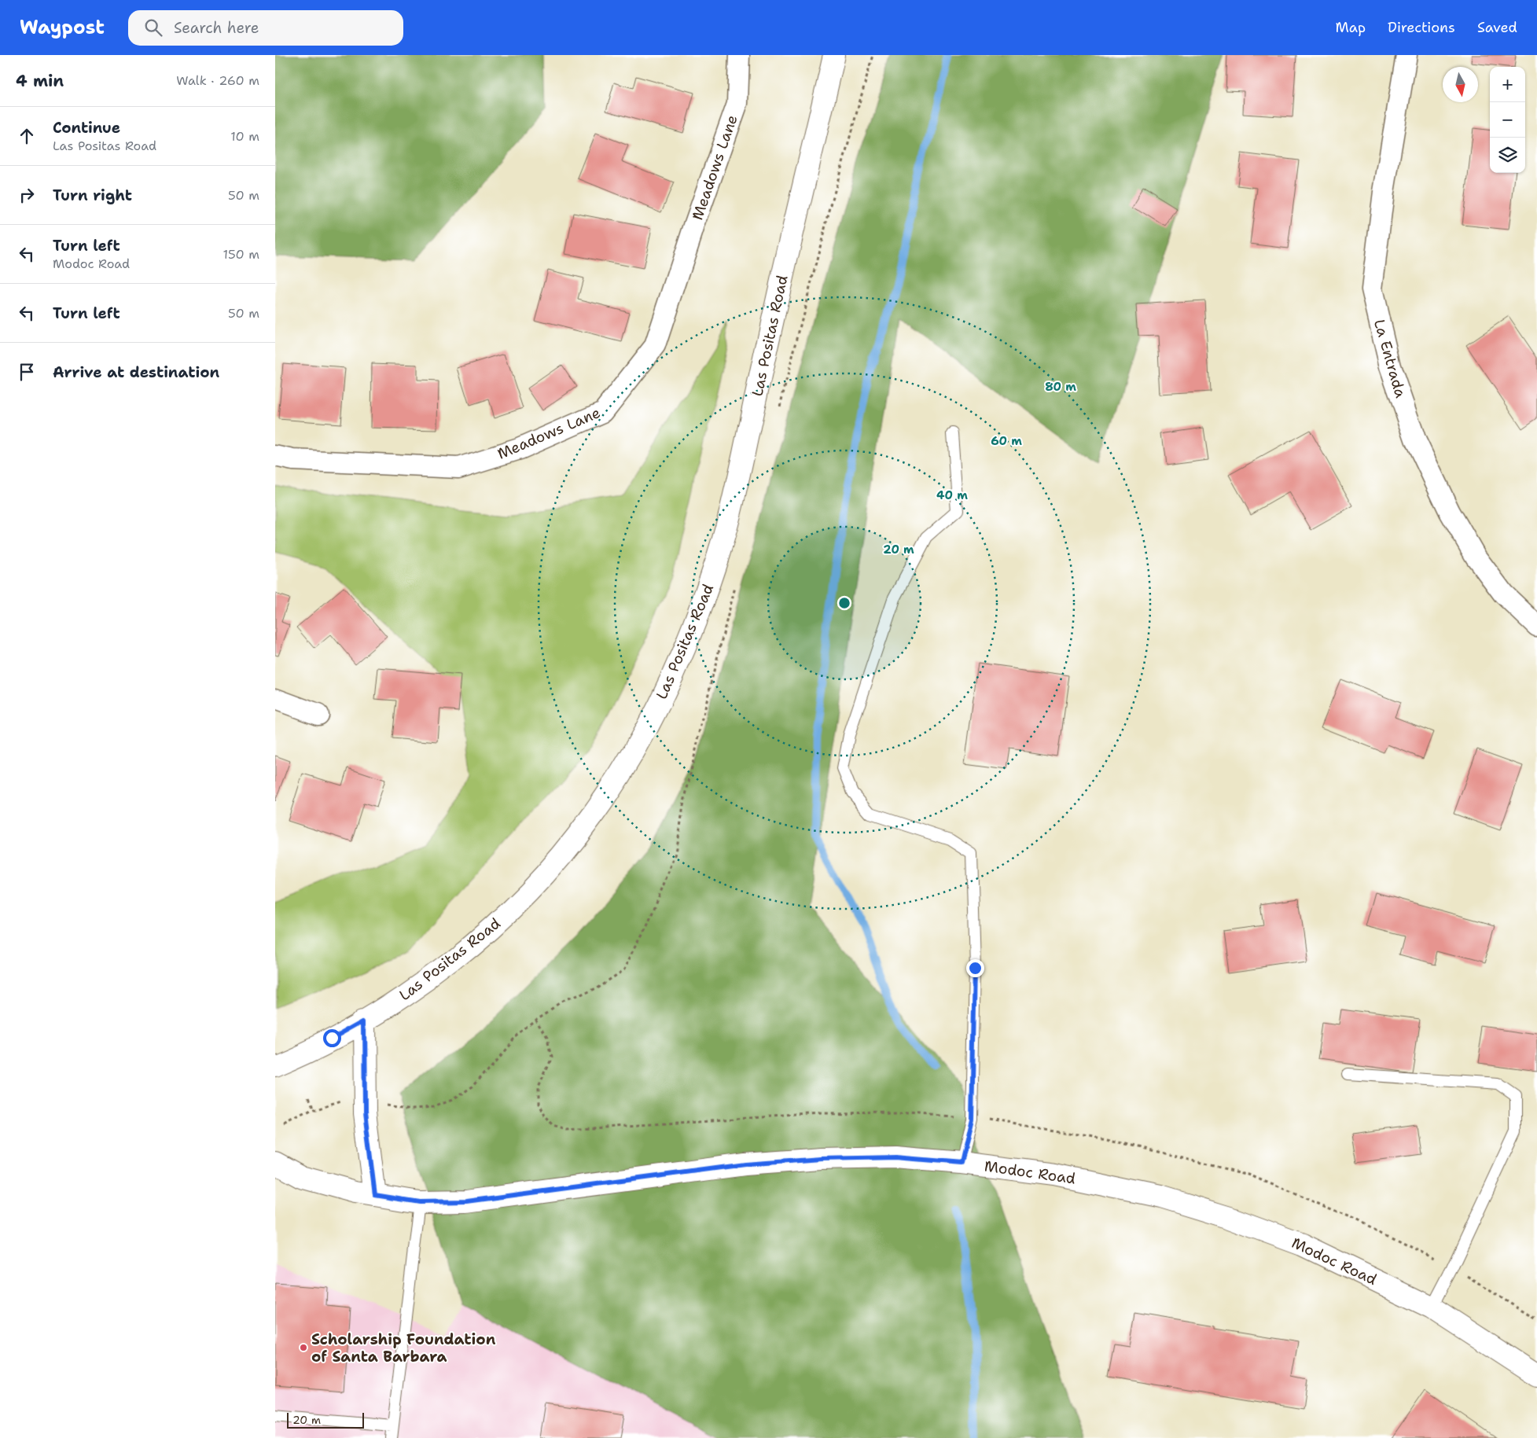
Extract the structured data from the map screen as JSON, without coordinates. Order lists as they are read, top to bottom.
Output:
{
  "streets": {
    "main road": ["Las Positas Road", "Modoc Road"],
    "street": ["Meadows Lane", "La Entrada"]
  },
  "places": ["Scholarship Foundation of Santa Barbara"],
  "scale_bar": "20 m",
  "north": "bottom",
  "page": {
    "header": "Waypost",
    "search": "Search here",
    "nav": ["Map", "Directions", "Saved"],
    "heading": ["4 min", "Walk · 260 m"],
    "map_buttons": ["+", "−"],
    "list": [
      ["Continue", "Las Positas Road", "10 m"],
      ["Turn right", "50 m"],
      ["Turn left", "Modoc Road", "150 m"],
      ["Turn left", "50 m"],
      "Arrive at destination"
    ],
    "scale": "20 m"
  },
  "rings": [
    "80 m",
    "60 m",
    "40 m",
    "20 m"
  ]
}
